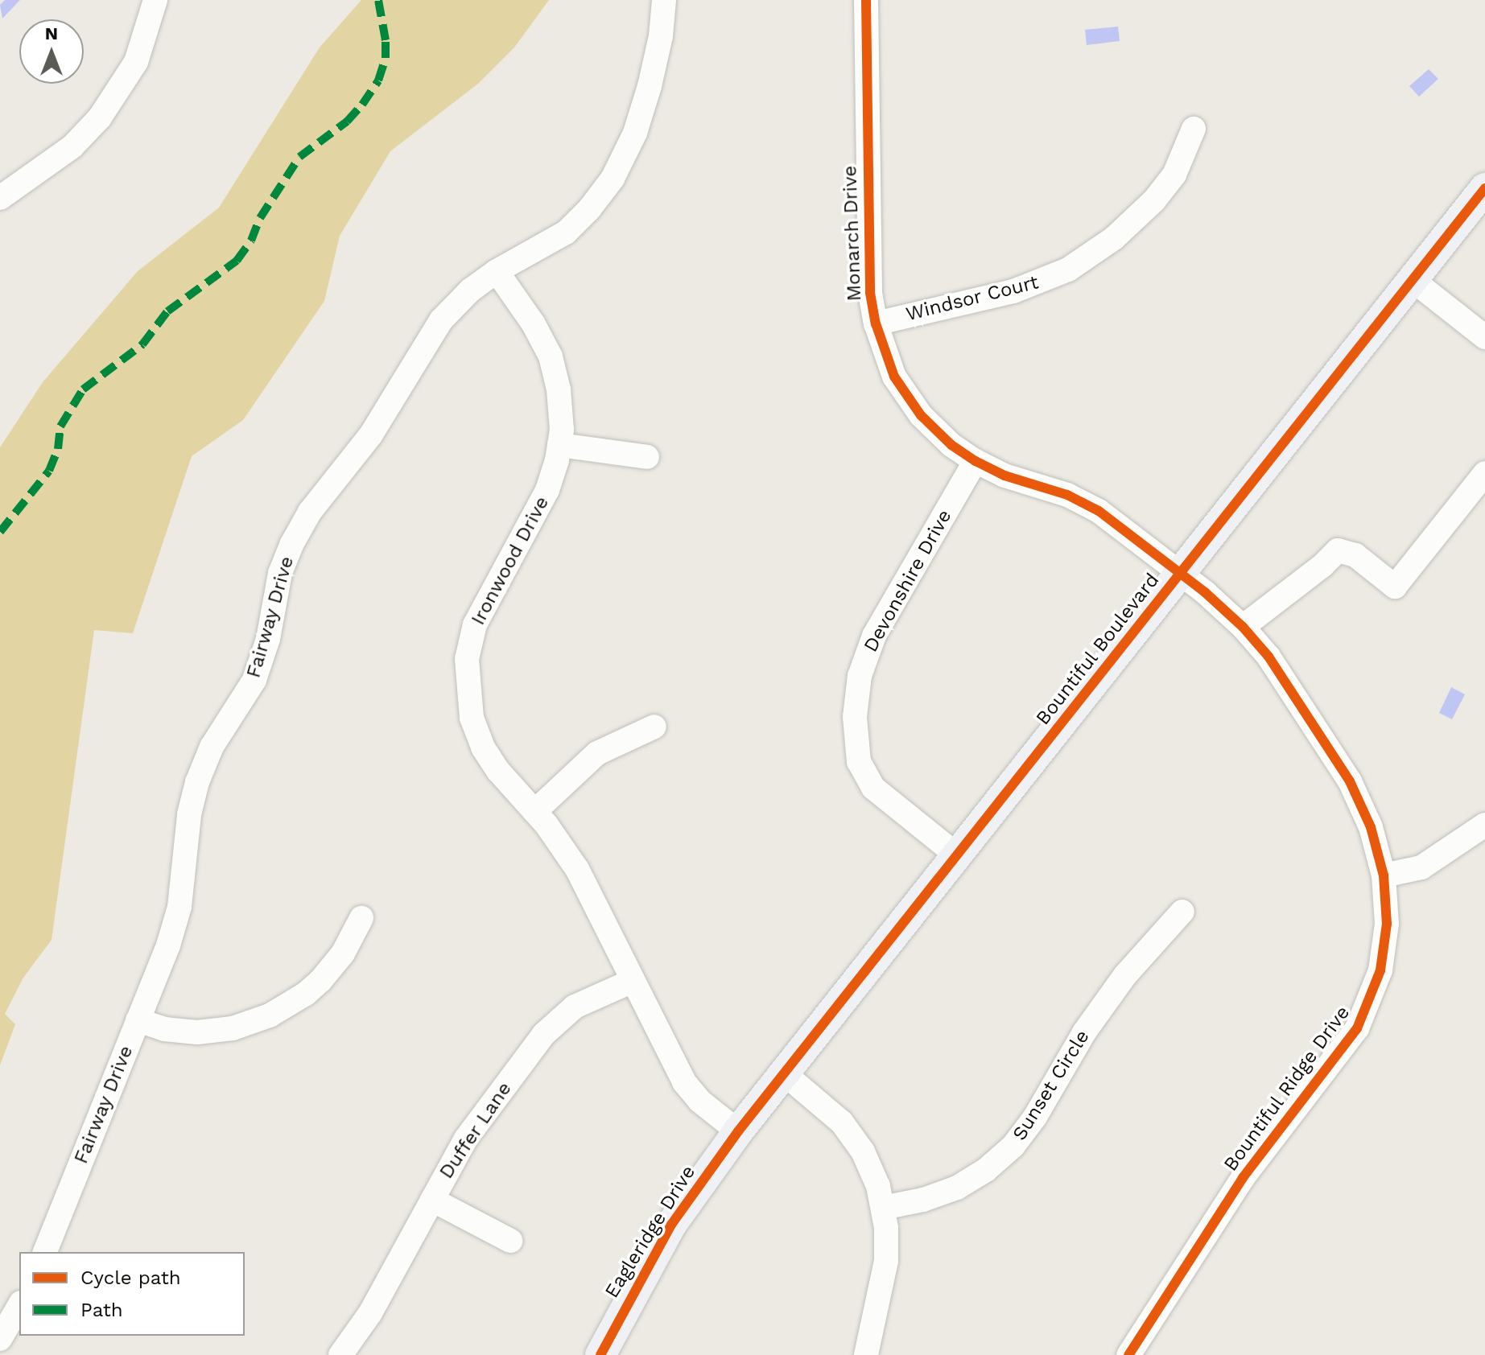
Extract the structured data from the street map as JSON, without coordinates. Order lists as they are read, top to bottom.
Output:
{
  "streets": {
    "main road": ["Bountiful Boulevard", "Eagleridge Drive"],
    "street": [
      "Monarch Drive",
      "Windsor Court",
      "Ironwood Drive",
      "Devonshire Drive",
      "Fairway Drive",
      "Sunset Circle",
      "Bountiful Ridge Drive",
      "Duffer Lane"
    ]
  },
  "crossings": [
    ["Monarch Drive", "Windsor Court"],
    ["Monarch Drive", "Devonshire Drive"],
    ["Monarch Drive", "Bountiful Boulevard"],
    ["Monarch Drive", "Bountiful Ridge Drive"],
    ["Ironwood Drive", "Fairway Drive"],
    ["Ironwood Drive", "Bountiful Boulevard"],
    ["Ironwood Drive", "Duffer Lane"],
    ["Ironwood Drive", "Eagleridge Drive"],
    ["Devonshire Drive", "Bountiful Boulevard"],
    ["Bountiful Boulevard", "Bountiful Ridge Drive"],
    ["Bountiful Boulevard", "Eagleridge Drive"]
  ],
  "legend": ["Cycle path", "Path"],
  "north": "top"
}
